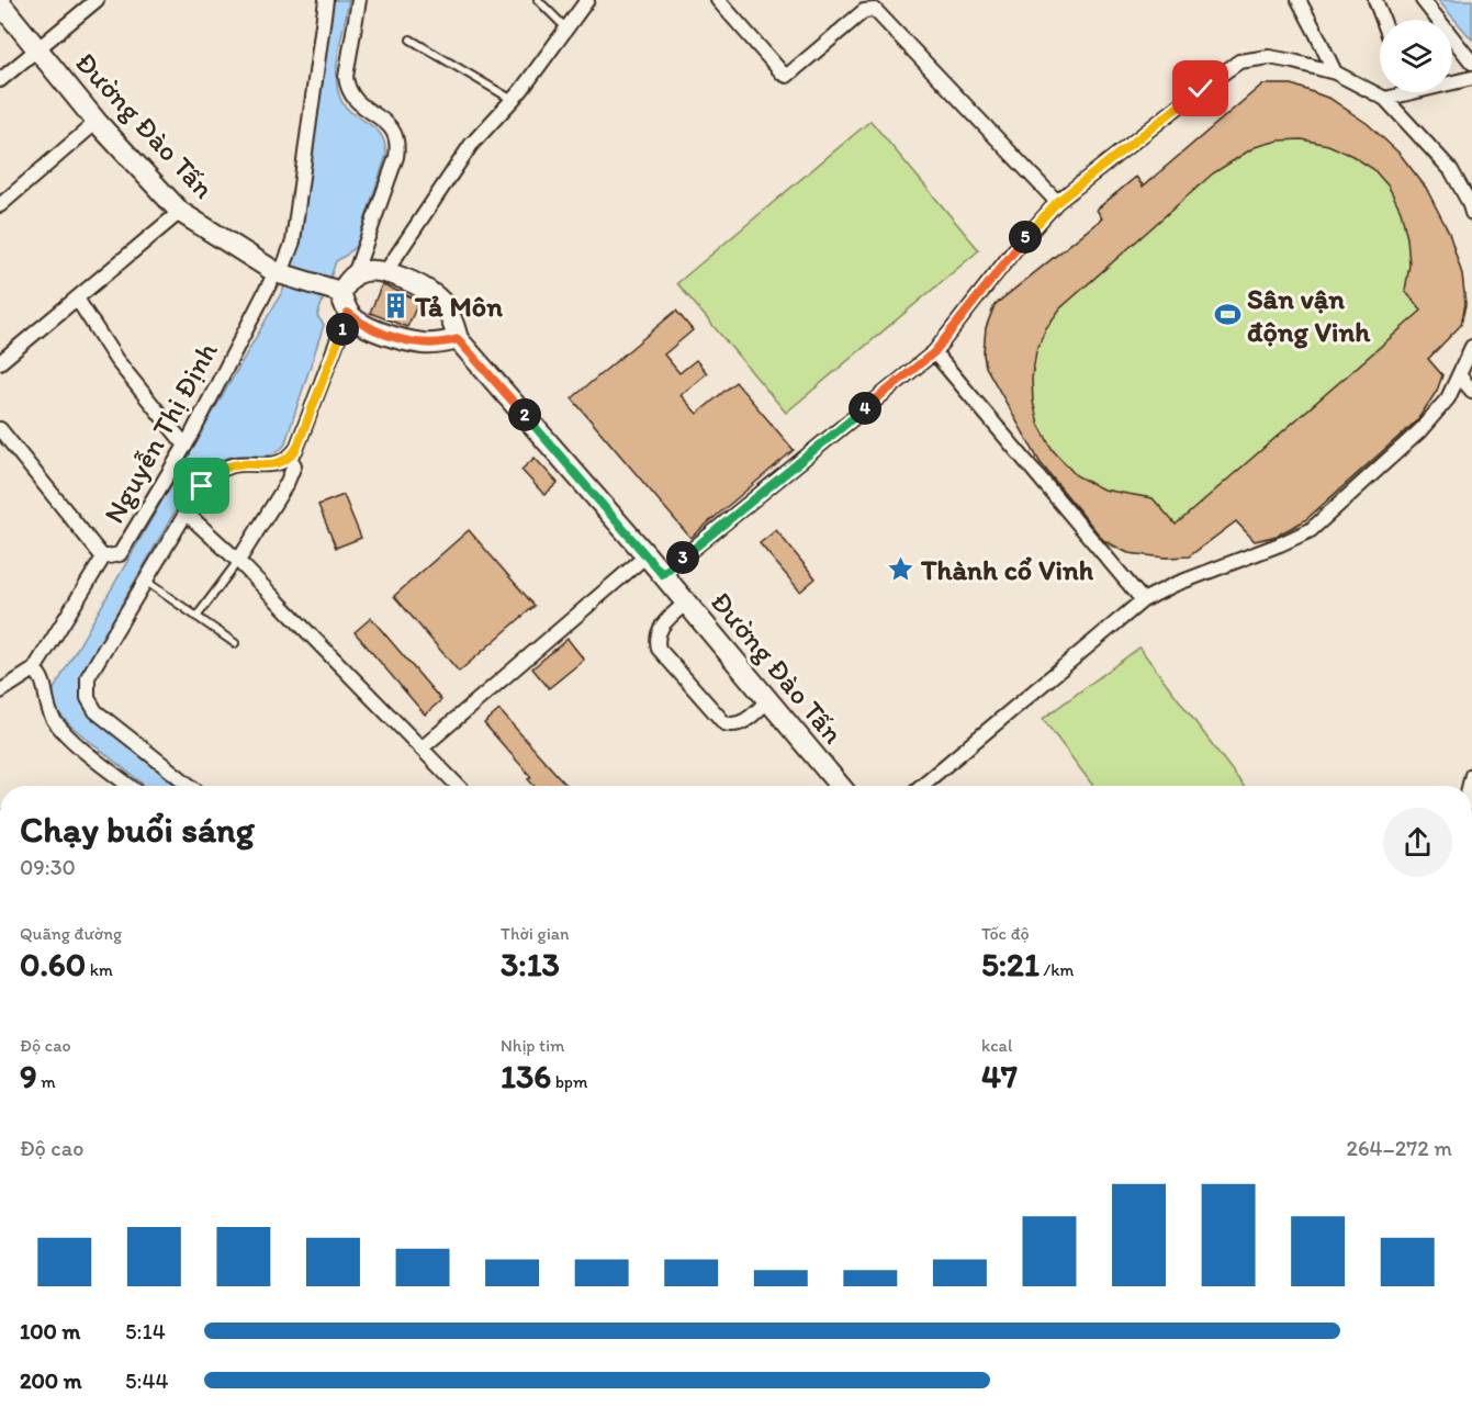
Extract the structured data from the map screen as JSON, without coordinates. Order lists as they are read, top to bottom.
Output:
{
  "streets": {
    "street": ["Đường Đào Tấn", "Nguyễn Thị Định"]
  },
  "crossings": [
    ["Đường Đào Tấn", "Nguyễn Thị Định"]
  ],
  "places": {
    "building": ["Tả Môn"],
    "sports": ["Sân vận động Vinh"],
    "place": ["Thành cổ Vinh"]
  },
  "page": {
    "pins": [
      "5",
      "1",
      "4",
      "2",
      "3"
    ],
    "heading": ["Chạy buổi sáng", "09:30"],
    "stats": [
      ["Quãng đường", "0.60 km"],
      ["Thời gian", "3:13"],
      ["Tốc độ", "5:21 /km"],
      ["Độ cao", "9 m"],
      ["Nhịp tim", "136 bpm"],
      ["kcal", "47"]
    ],
    "chart": ["Độ cao", "264–272 m"],
    "list": [
      {
        "name": "100 m",
        "note": "5:14"
      },
      {
        "name": "200 m",
        "note": "5:44"
      }
    ]
  }
}
